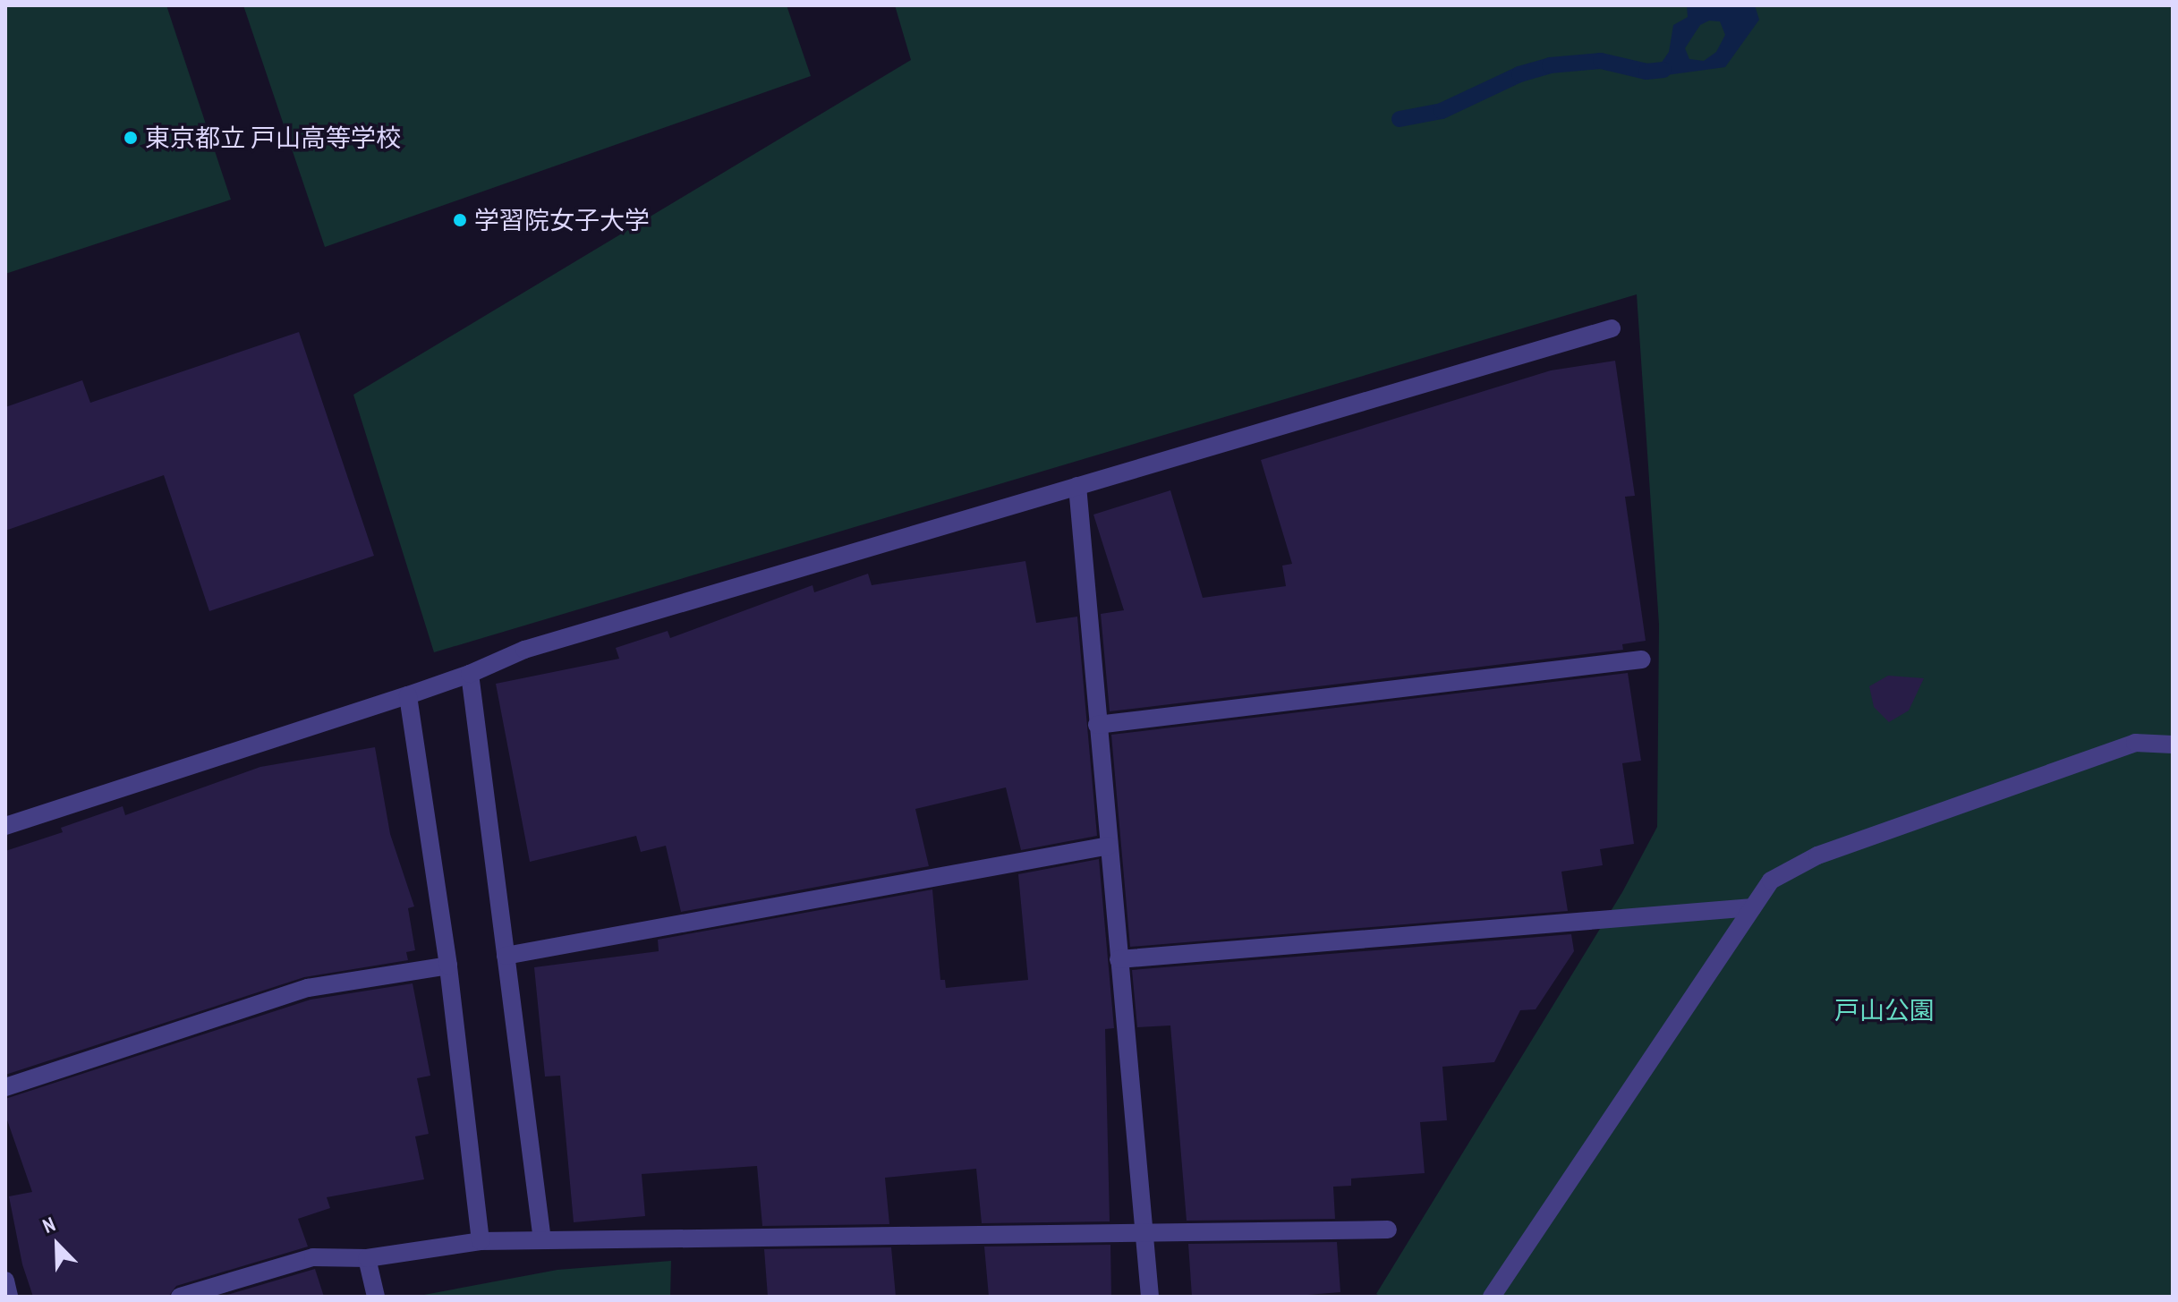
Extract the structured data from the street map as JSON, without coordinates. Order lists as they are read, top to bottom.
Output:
{
  "parks": ["戸山公園"],
  "places": ["東京都立 戸山高等学校", "学習院女子大学"],
  "north": "top left"
}
